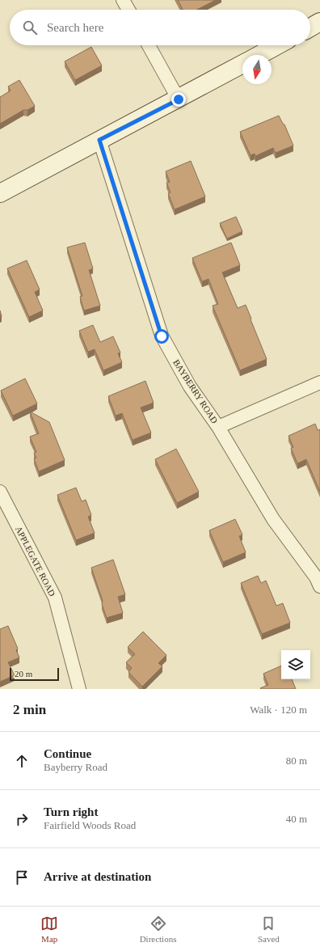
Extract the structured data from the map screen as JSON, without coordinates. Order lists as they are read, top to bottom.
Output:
{
  "streets": {
    "street": ["BAYBERRY ROAD", "APPLEGATE ROAD"]
  },
  "scale_bar": "20 m",
  "north": "bottom",
  "page": {
    "search": "Search here",
    "scale": "20 m",
    "heading": ["2 min", "Walk · 120 m"],
    "list": [
      ["Continue", "Bayberry Road", "80 m"],
      ["Turn right", "Fairfield Woods Road", "40 m"],
      "Arrive at destination"
    ],
    "nav": ["Map", "Directions", "Saved"]
  }
}
